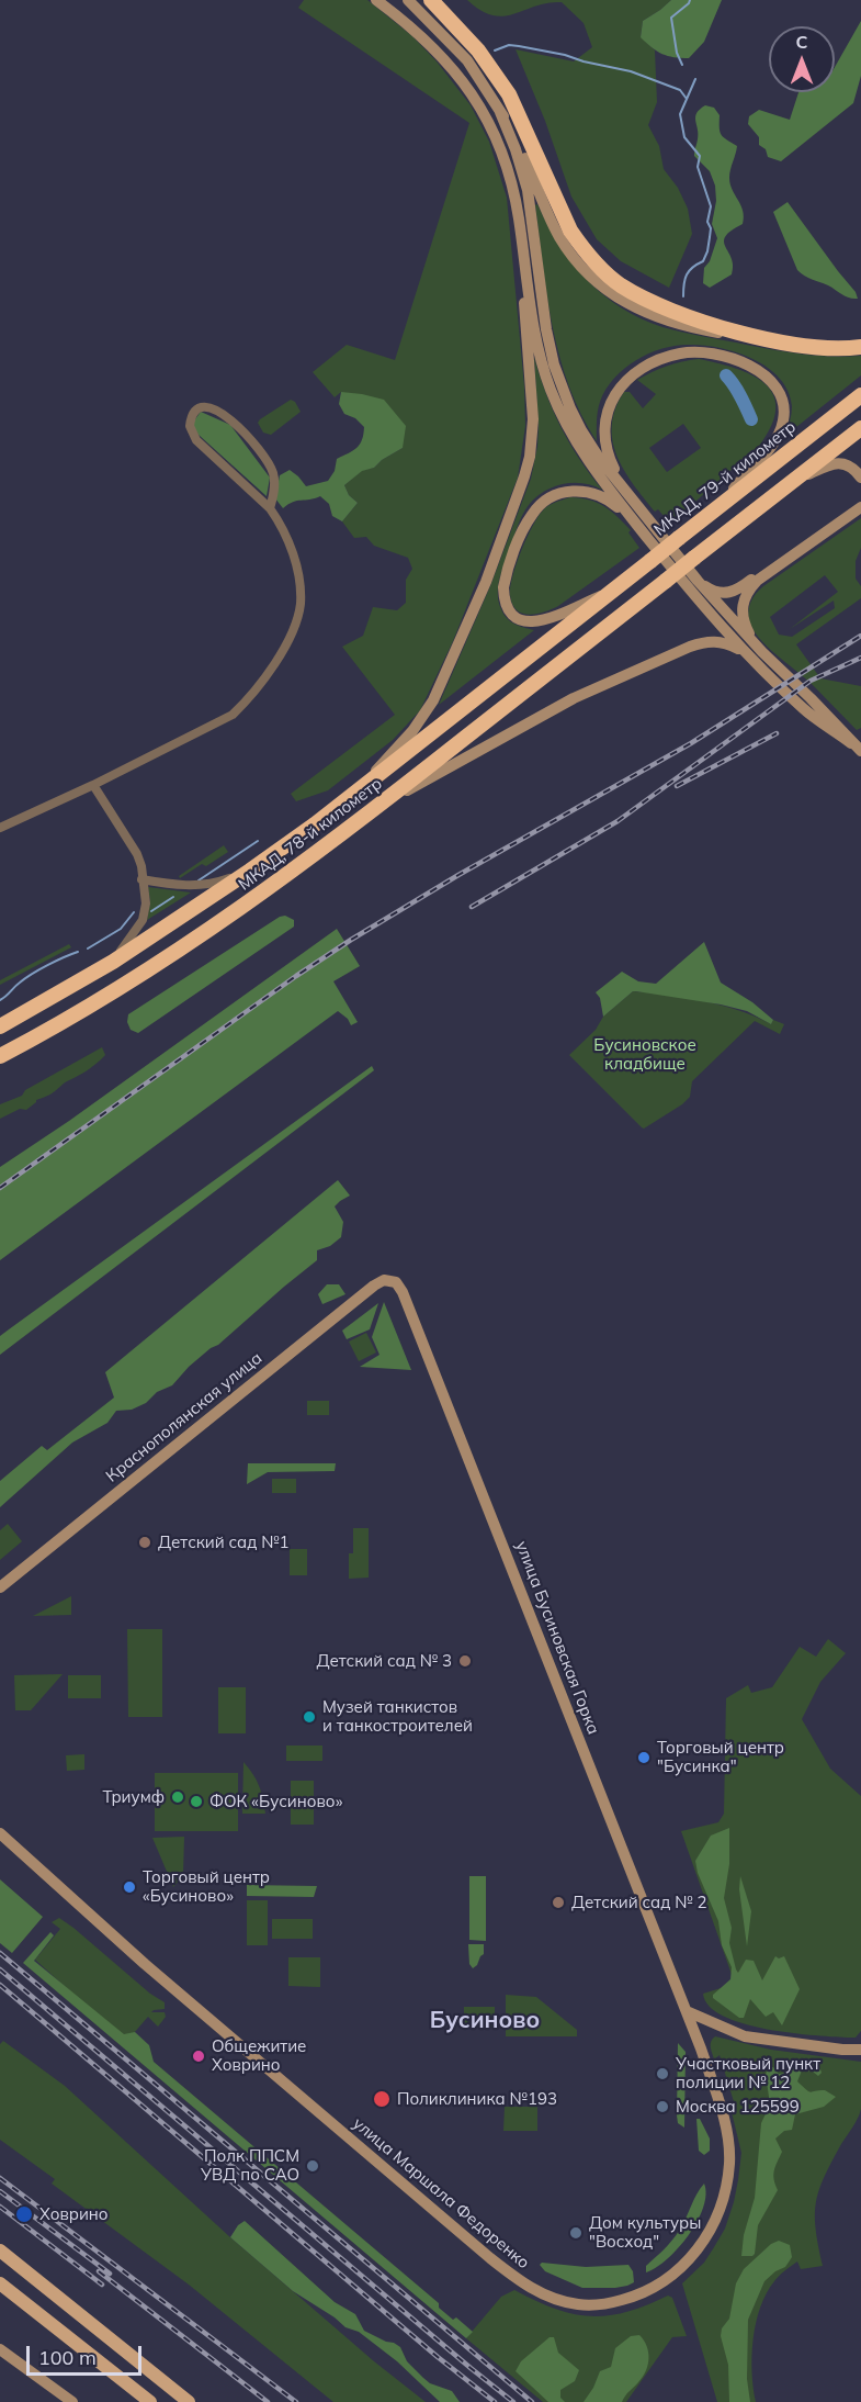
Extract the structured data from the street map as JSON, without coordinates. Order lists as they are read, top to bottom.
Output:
{
  "streets": {
    "highway": ["МКАД, 79-й километр", "МКАД, 78-й километр"],
    "main road": ["Краснополянская улица", "улица Бусиновская Горка", "улица Маршала Федоренко"]
  },
  "crossings": [
    ["МКАД, 79-й километр", "МКАД, 78-й километр"],
    ["Краснополянская улица", "улица Бусиновская Горка"],
    ["улица Бусиновская Горка", "улица Маршала Федоренко"]
  ],
  "districts": ["Бусиново"],
  "parks": ["Бусиновское кладбище"],
  "places": [
    "Детский сад №1",
    "Детский сад № 3",
    "Музей танкистов и танкостроителей",
    "Торговый центр \"Бусинка\"",
    "Триумф",
    "ФОК «Бусиново»",
    "Торговый центр «Бусиново»",
    "Детский сад № 2",
    "Общежитие Ховрино",
    "Участковый пункт полиции № 12",
    "Поликлиника №193",
    "Москва 125599",
    "Полк ППСМ УВД по САО",
    "Ховрино",
    "Дом культуры \"Восход\""
  ],
  "scale_bar": "100 m",
  "north": "top"
}
